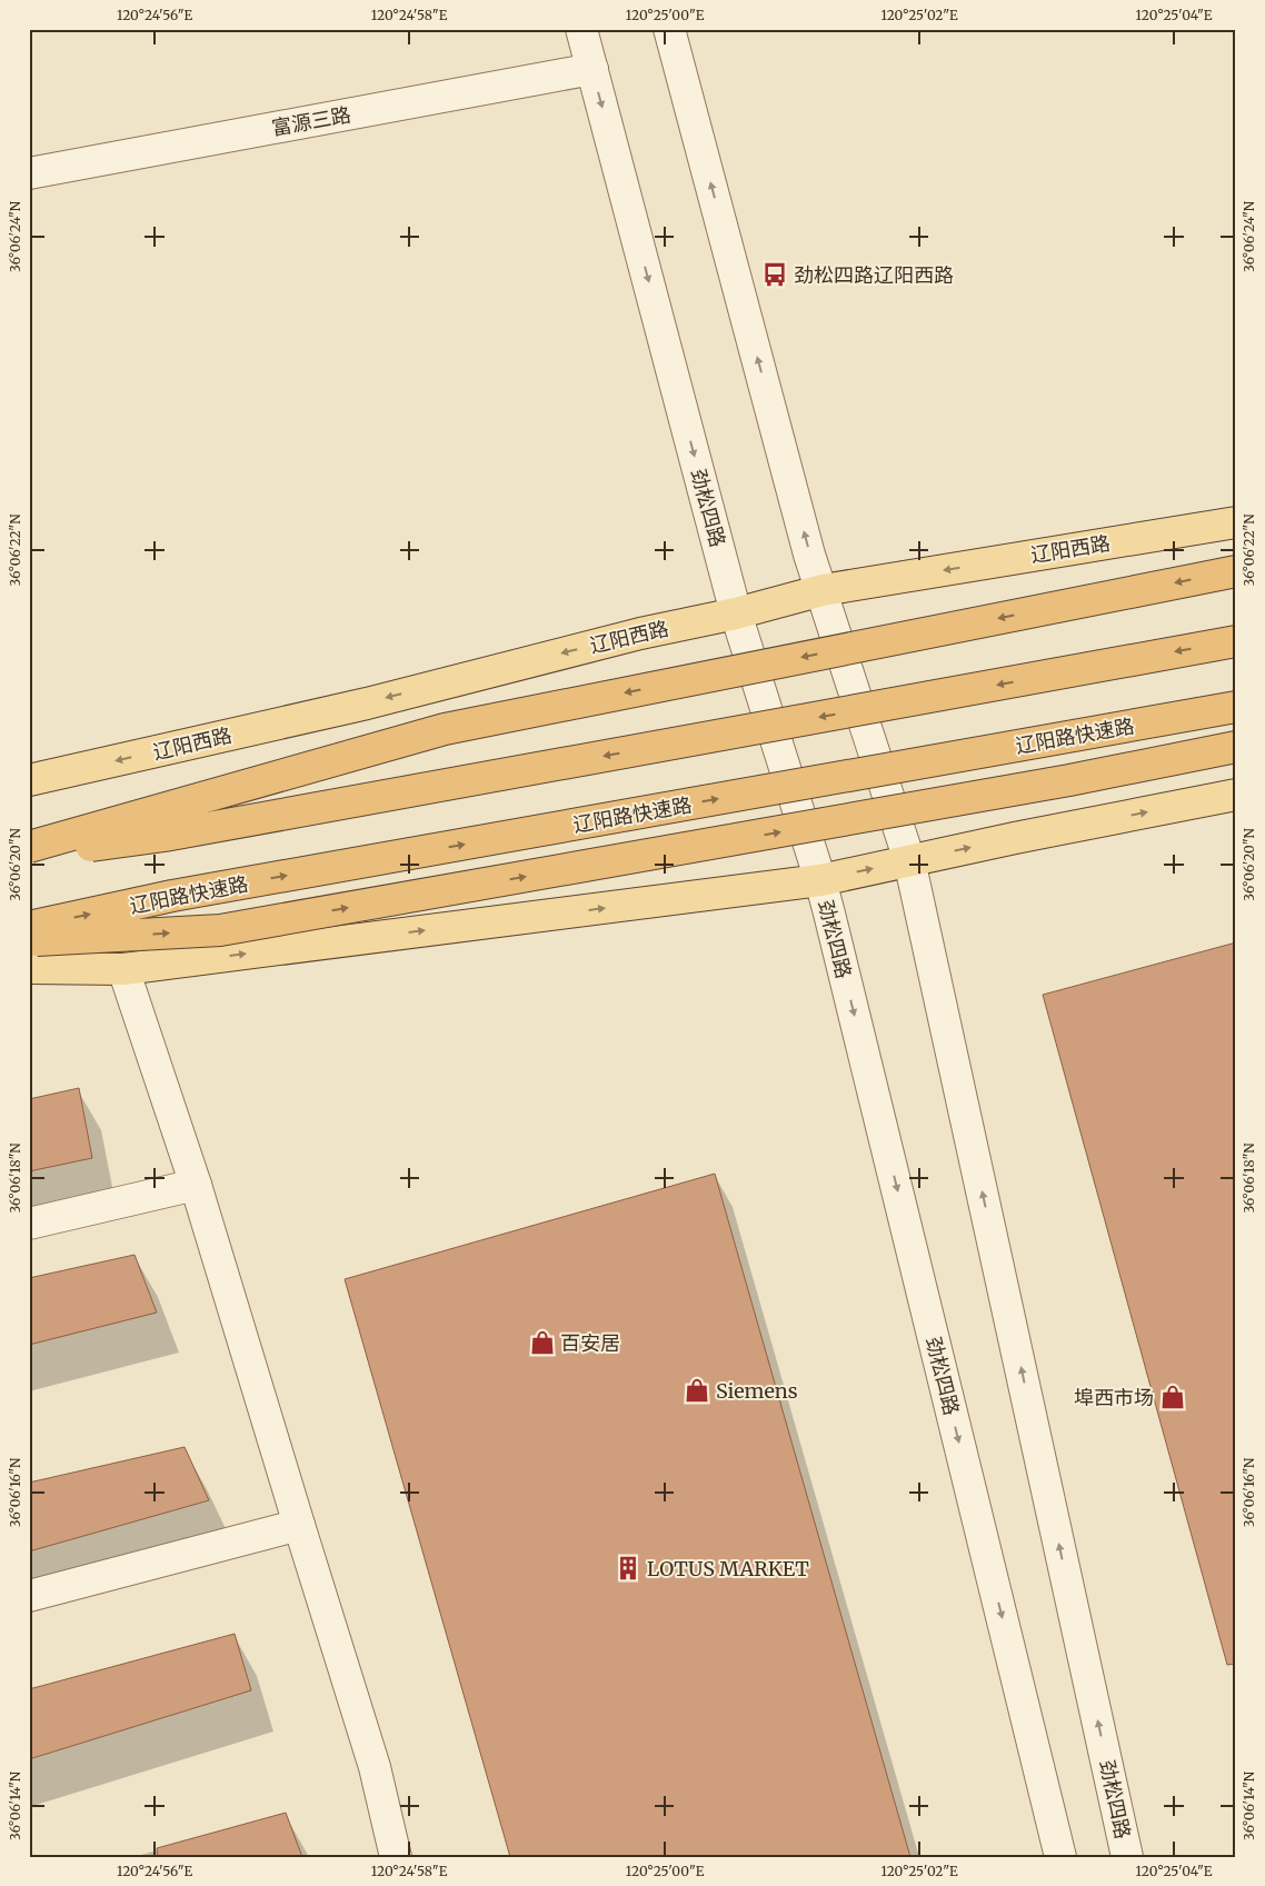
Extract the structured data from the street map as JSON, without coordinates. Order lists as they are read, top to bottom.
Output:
{
  "streets": {
    "highway": ["辽阳路快速路"],
    "main road": ["辽阳西路"],
    "street": ["富源三路", "劲松四路"]
  },
  "crossings": [
    ["富源三路", "劲松四路"],
    ["劲松四路", "辽阳西路"]
  ],
  "places": {
    "bus stop": ["劲松四路辽阳西路"],
    "shop": ["百安居", "Siemens", "埠西市场"],
    "building": ["LOTUS MARKET"]
  },
  "coordinates": [
    "120°24'56\"E",
    "120°24'58\"E",
    "120°25'00\"E",
    "120°25'02\"E",
    "120°25'04\"E",
    "36°06'24\"N",
    "36°06'22\"N",
    "36°06'20\"N",
    "36°06'18\"N",
    "36°06'16\"N",
    "36°06'14\"N"
  ]
}
